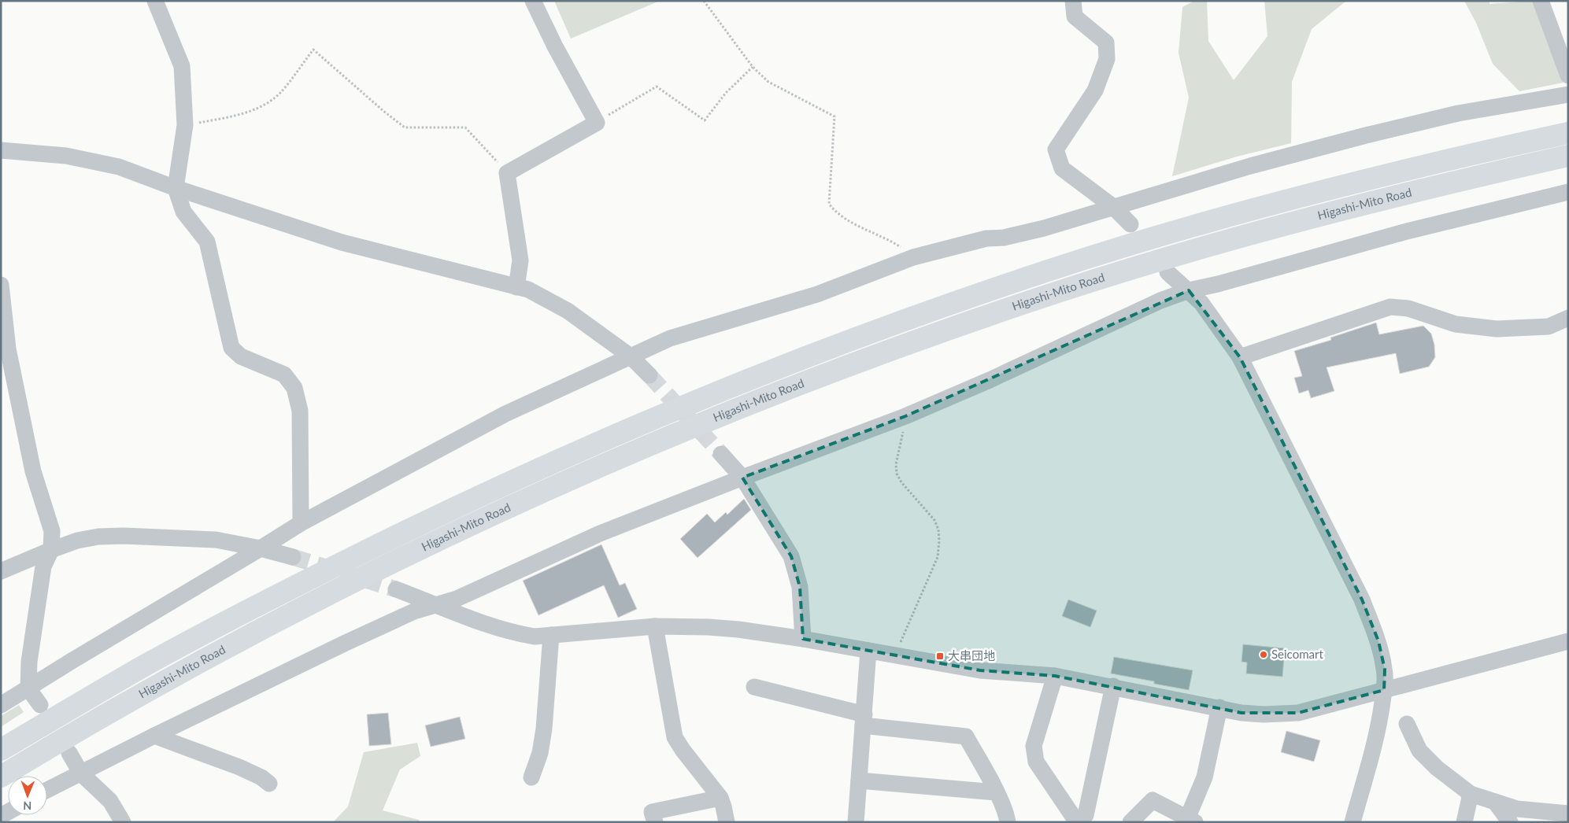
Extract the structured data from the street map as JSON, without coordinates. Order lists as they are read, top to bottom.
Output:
{
  "streets": {
    "highway": ["Higashi-Mito Road"]
  },
  "places": {
    "other": ["Seicomart"],
    "transit": ["大串団地"]
  },
  "north": "bottom"
}
